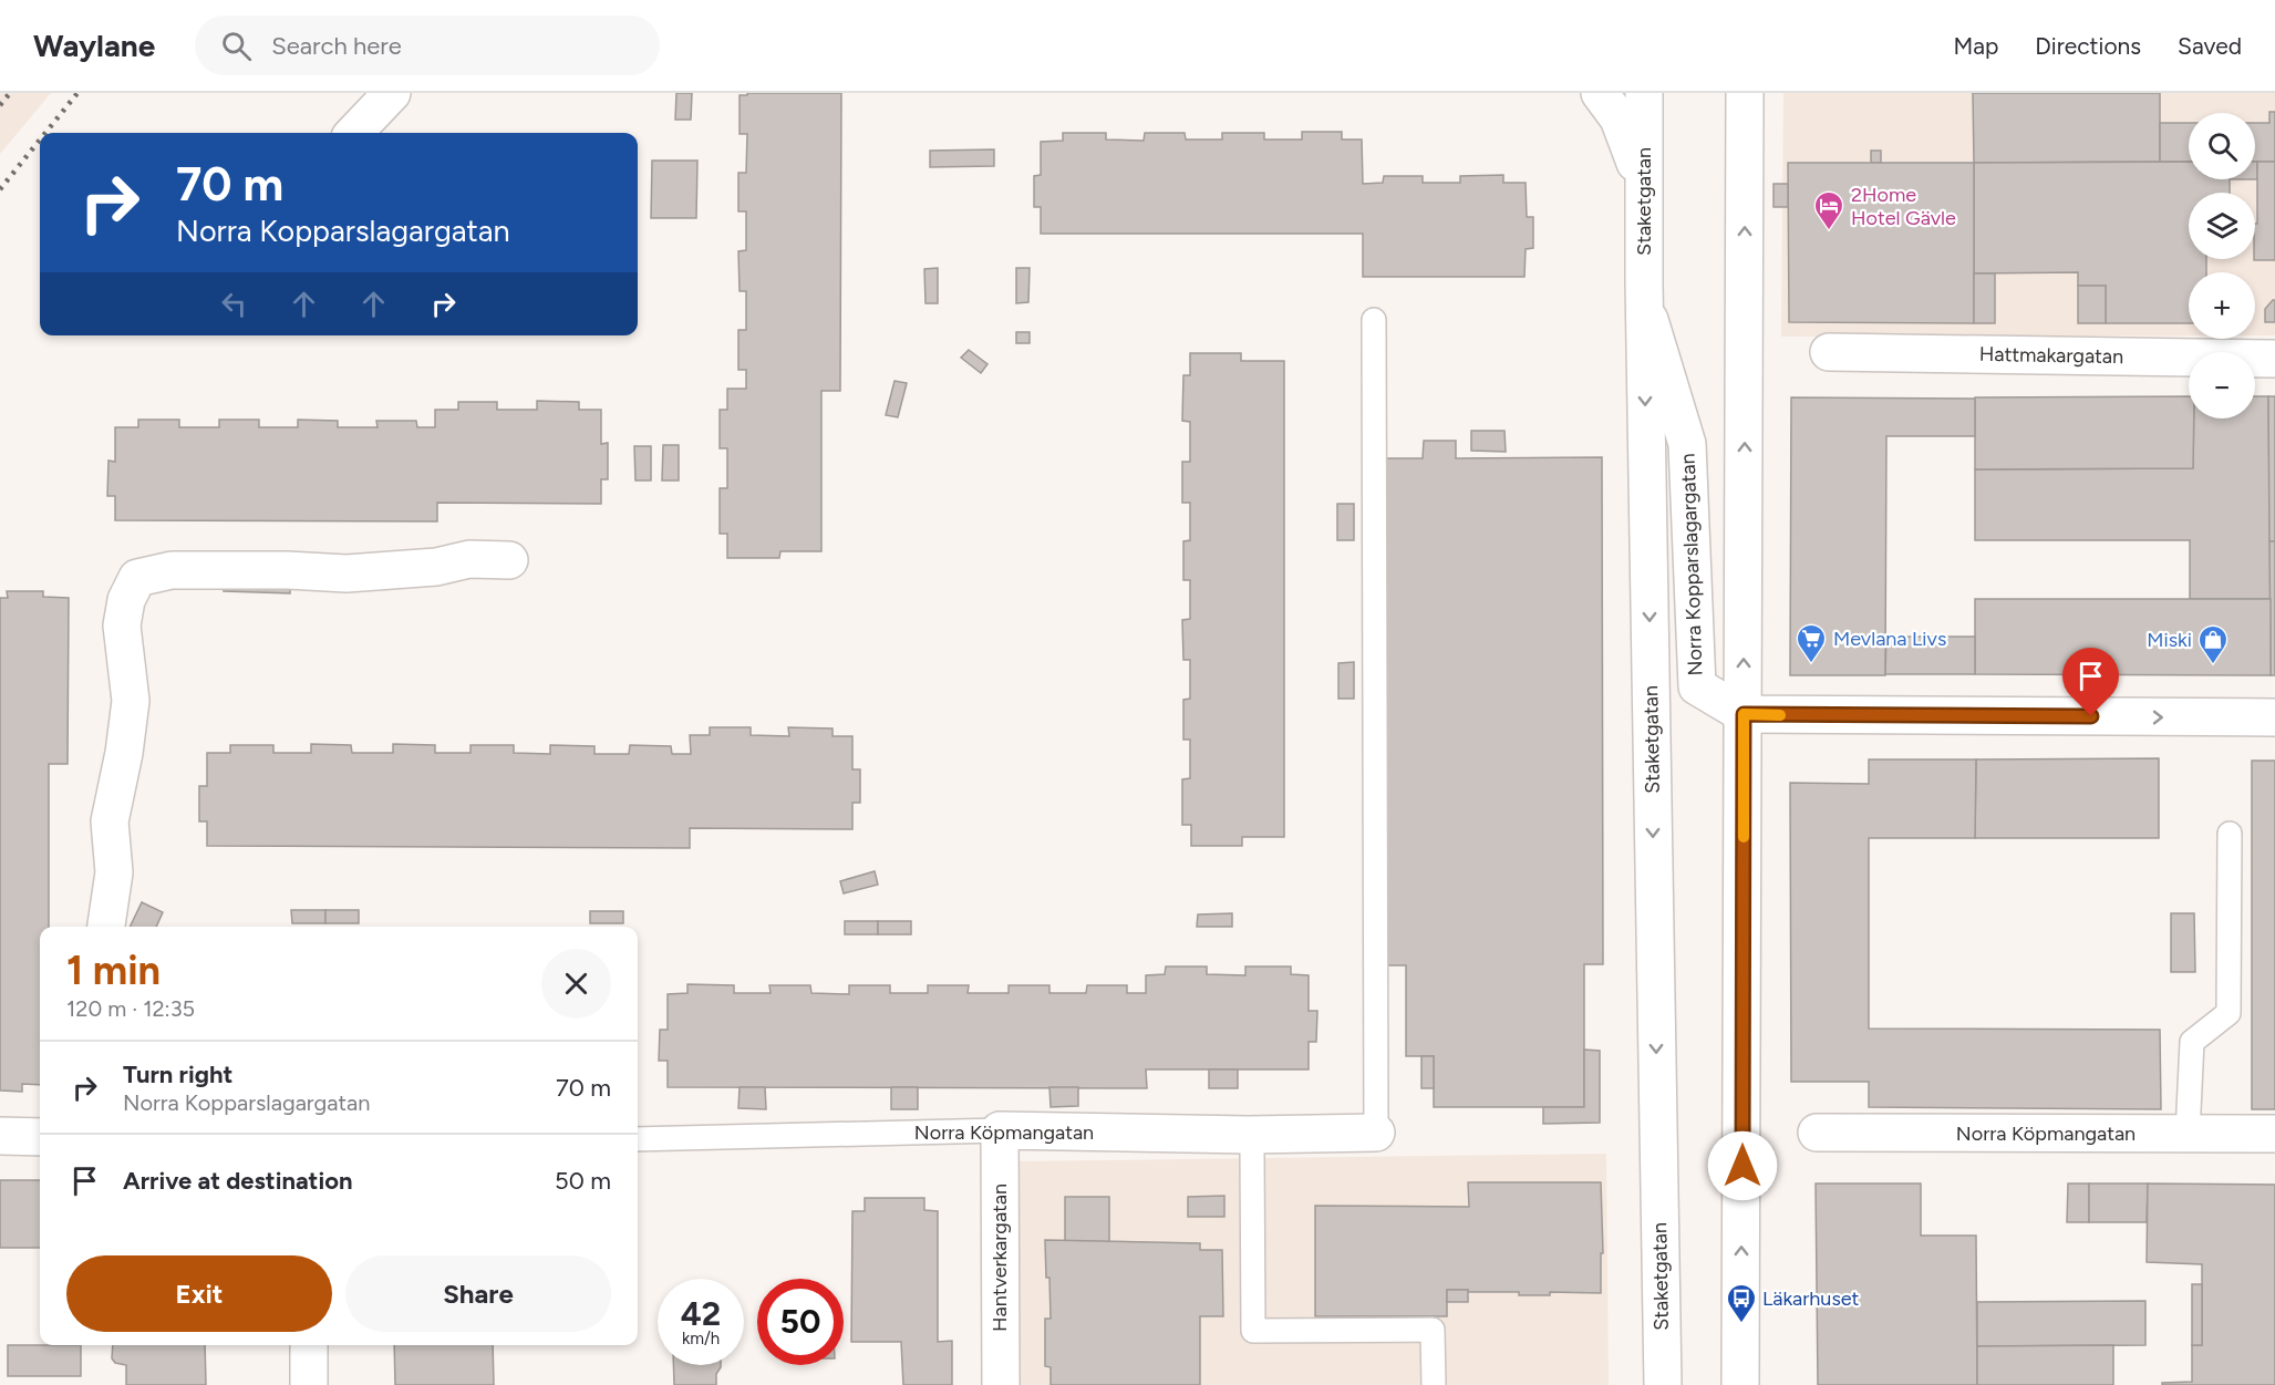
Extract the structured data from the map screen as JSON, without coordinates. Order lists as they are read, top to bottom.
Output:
{
  "streets": {
    "street": [
      "Staketgatan",
      "Hattmakargatan",
      "Norra Kopparslagargatan",
      "Norra Köpmangatan",
      "Hantverkargatan"
    ]
  },
  "crossings": [
    ["Staketgatan", "Norra Kopparslagargatan"],
    ["Norra Köpmangatan", "Hantverkargatan"]
  ],
  "places": {
    "hotel": ["2Home Hotel Gävle"],
    "supermarket": ["Mevlana Livs"],
    "shop": ["Miski"],
    "bus stop": ["Läkarhuset"]
  },
  "page": {
    "header": "Waylane",
    "search": "Search here",
    "nav": ["Map", "Directions", "Saved"],
    "map_buttons": ["+", "−"],
    "turn": ["70 m", "Norra Kopparslagargatan"],
    "heading": ["1 min", "120 m · 12:35"],
    "list": [
      {
        "name": "Turn right",
        "note": "Norra Kopparslagargatan",
        "value": "70 m"
      },
      {
        "name": "Arrive at destination",
        "value": "50 m"
      }
    ],
    "buttons": ["Exit", "Share"],
    "speed": "42 km/h",
    "limit": "50"
  }
}
